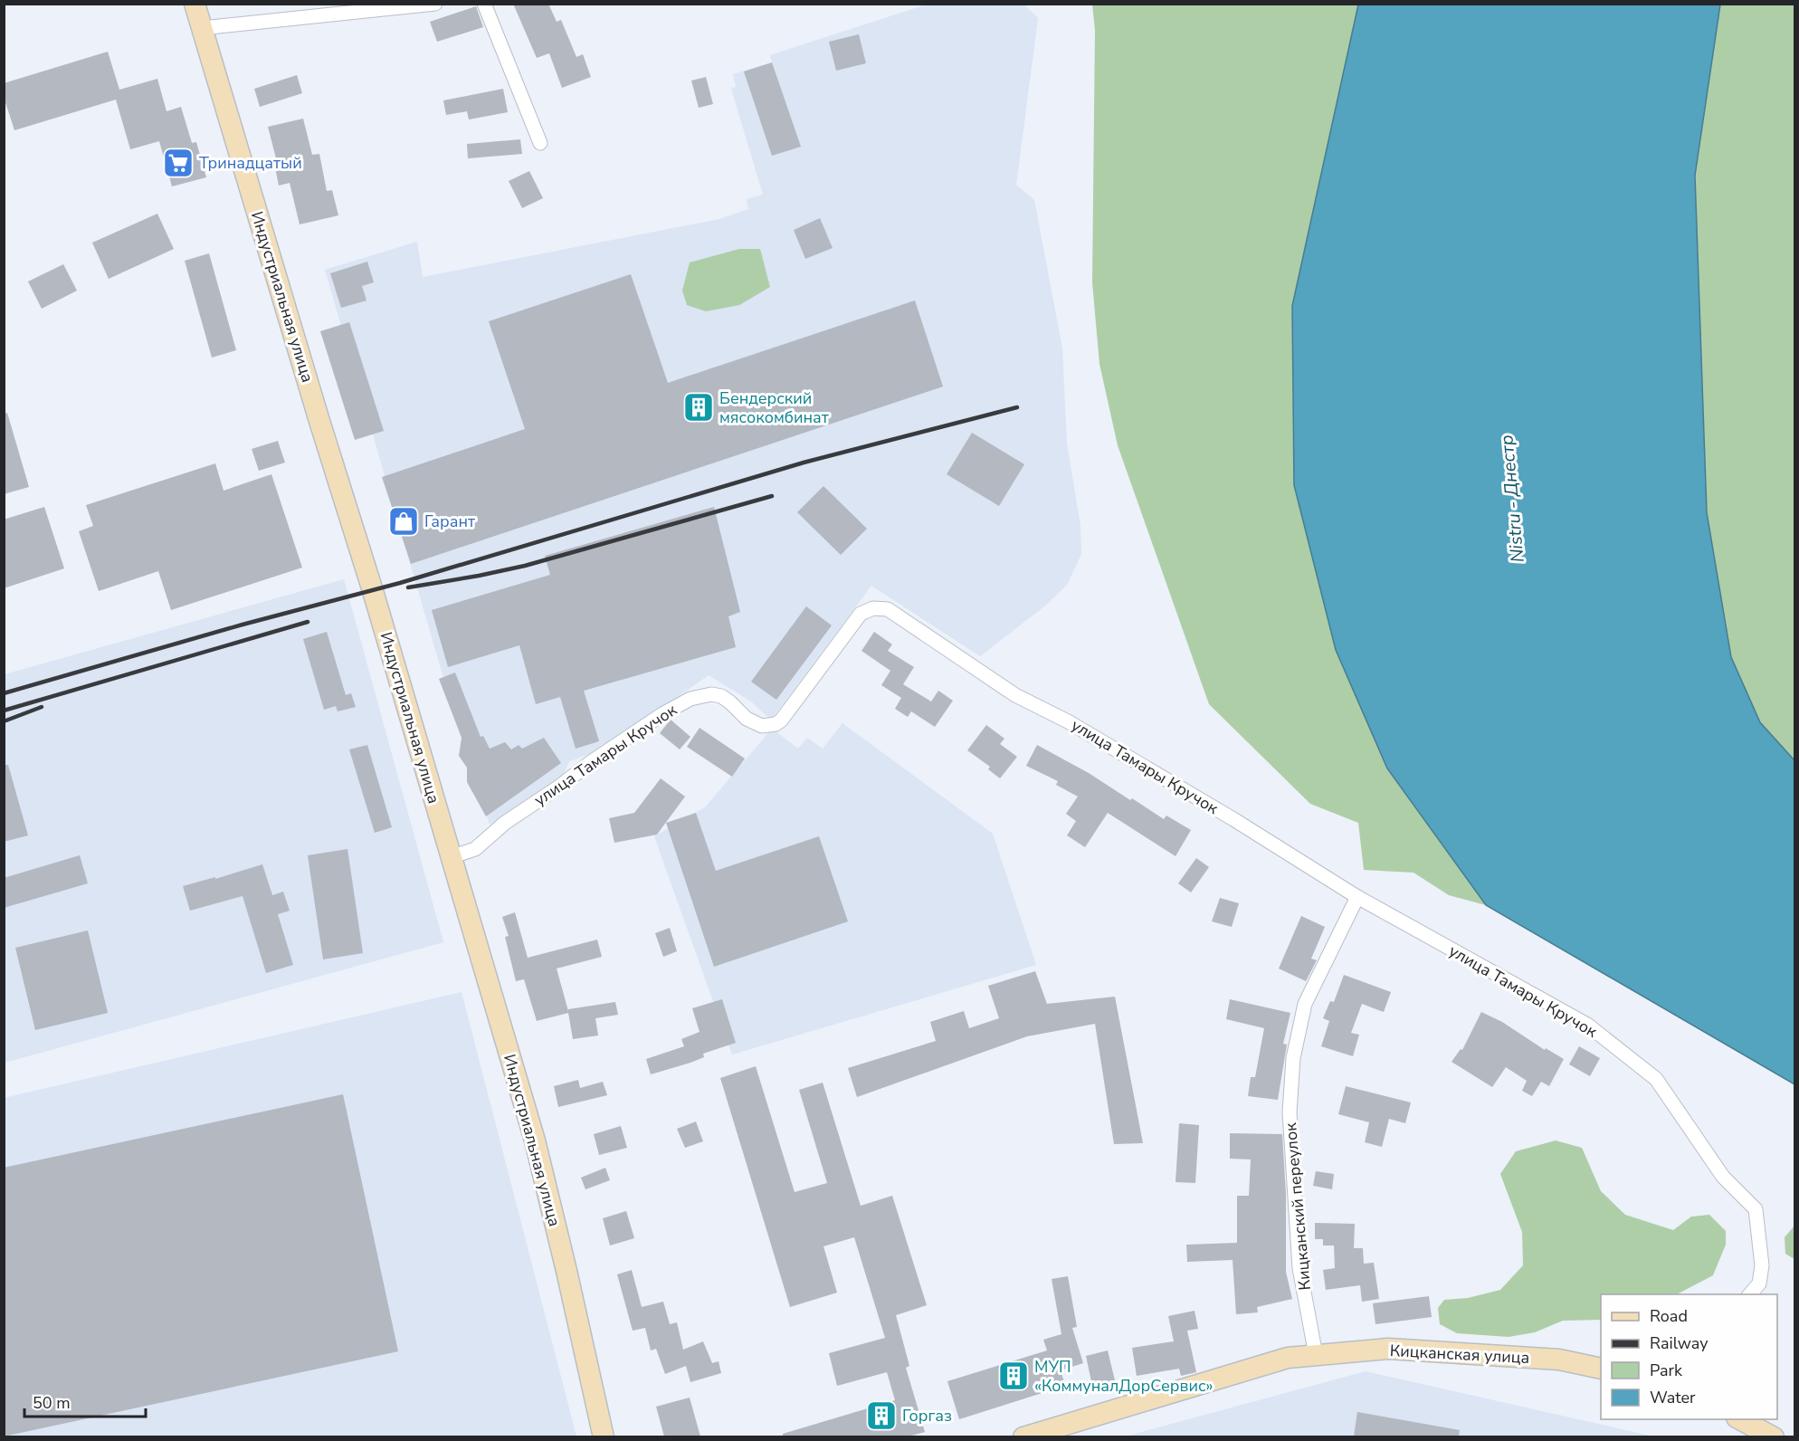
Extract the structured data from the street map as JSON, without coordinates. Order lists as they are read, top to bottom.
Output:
{
  "streets": {
    "main road": ["Индустриальная улица", "Кицканская улица"],
    "street": ["улица Тамары Кручок", "Кицканский переулок"]
  },
  "crossings": [
    ["Индустриальная улица", "улица Тамары Кручок"],
    ["улица Тамары Кручок", "Кицканский переулок"],
    ["Кицканский переулок", "Кицканская улица"]
  ],
  "water": ["Nistru - Днестр"],
  "places": {
    "supermarket": ["Тринадцатый"],
    "building": ["Бендерский мясокомбинат", "МУП «КоммуналДорСервис»", "Горгаз"],
    "shop": ["Гарант"]
  },
  "legend": [
    "Road",
    "Railway",
    "Park",
    "Water"
  ],
  "scale_bar": "50 m"
}
